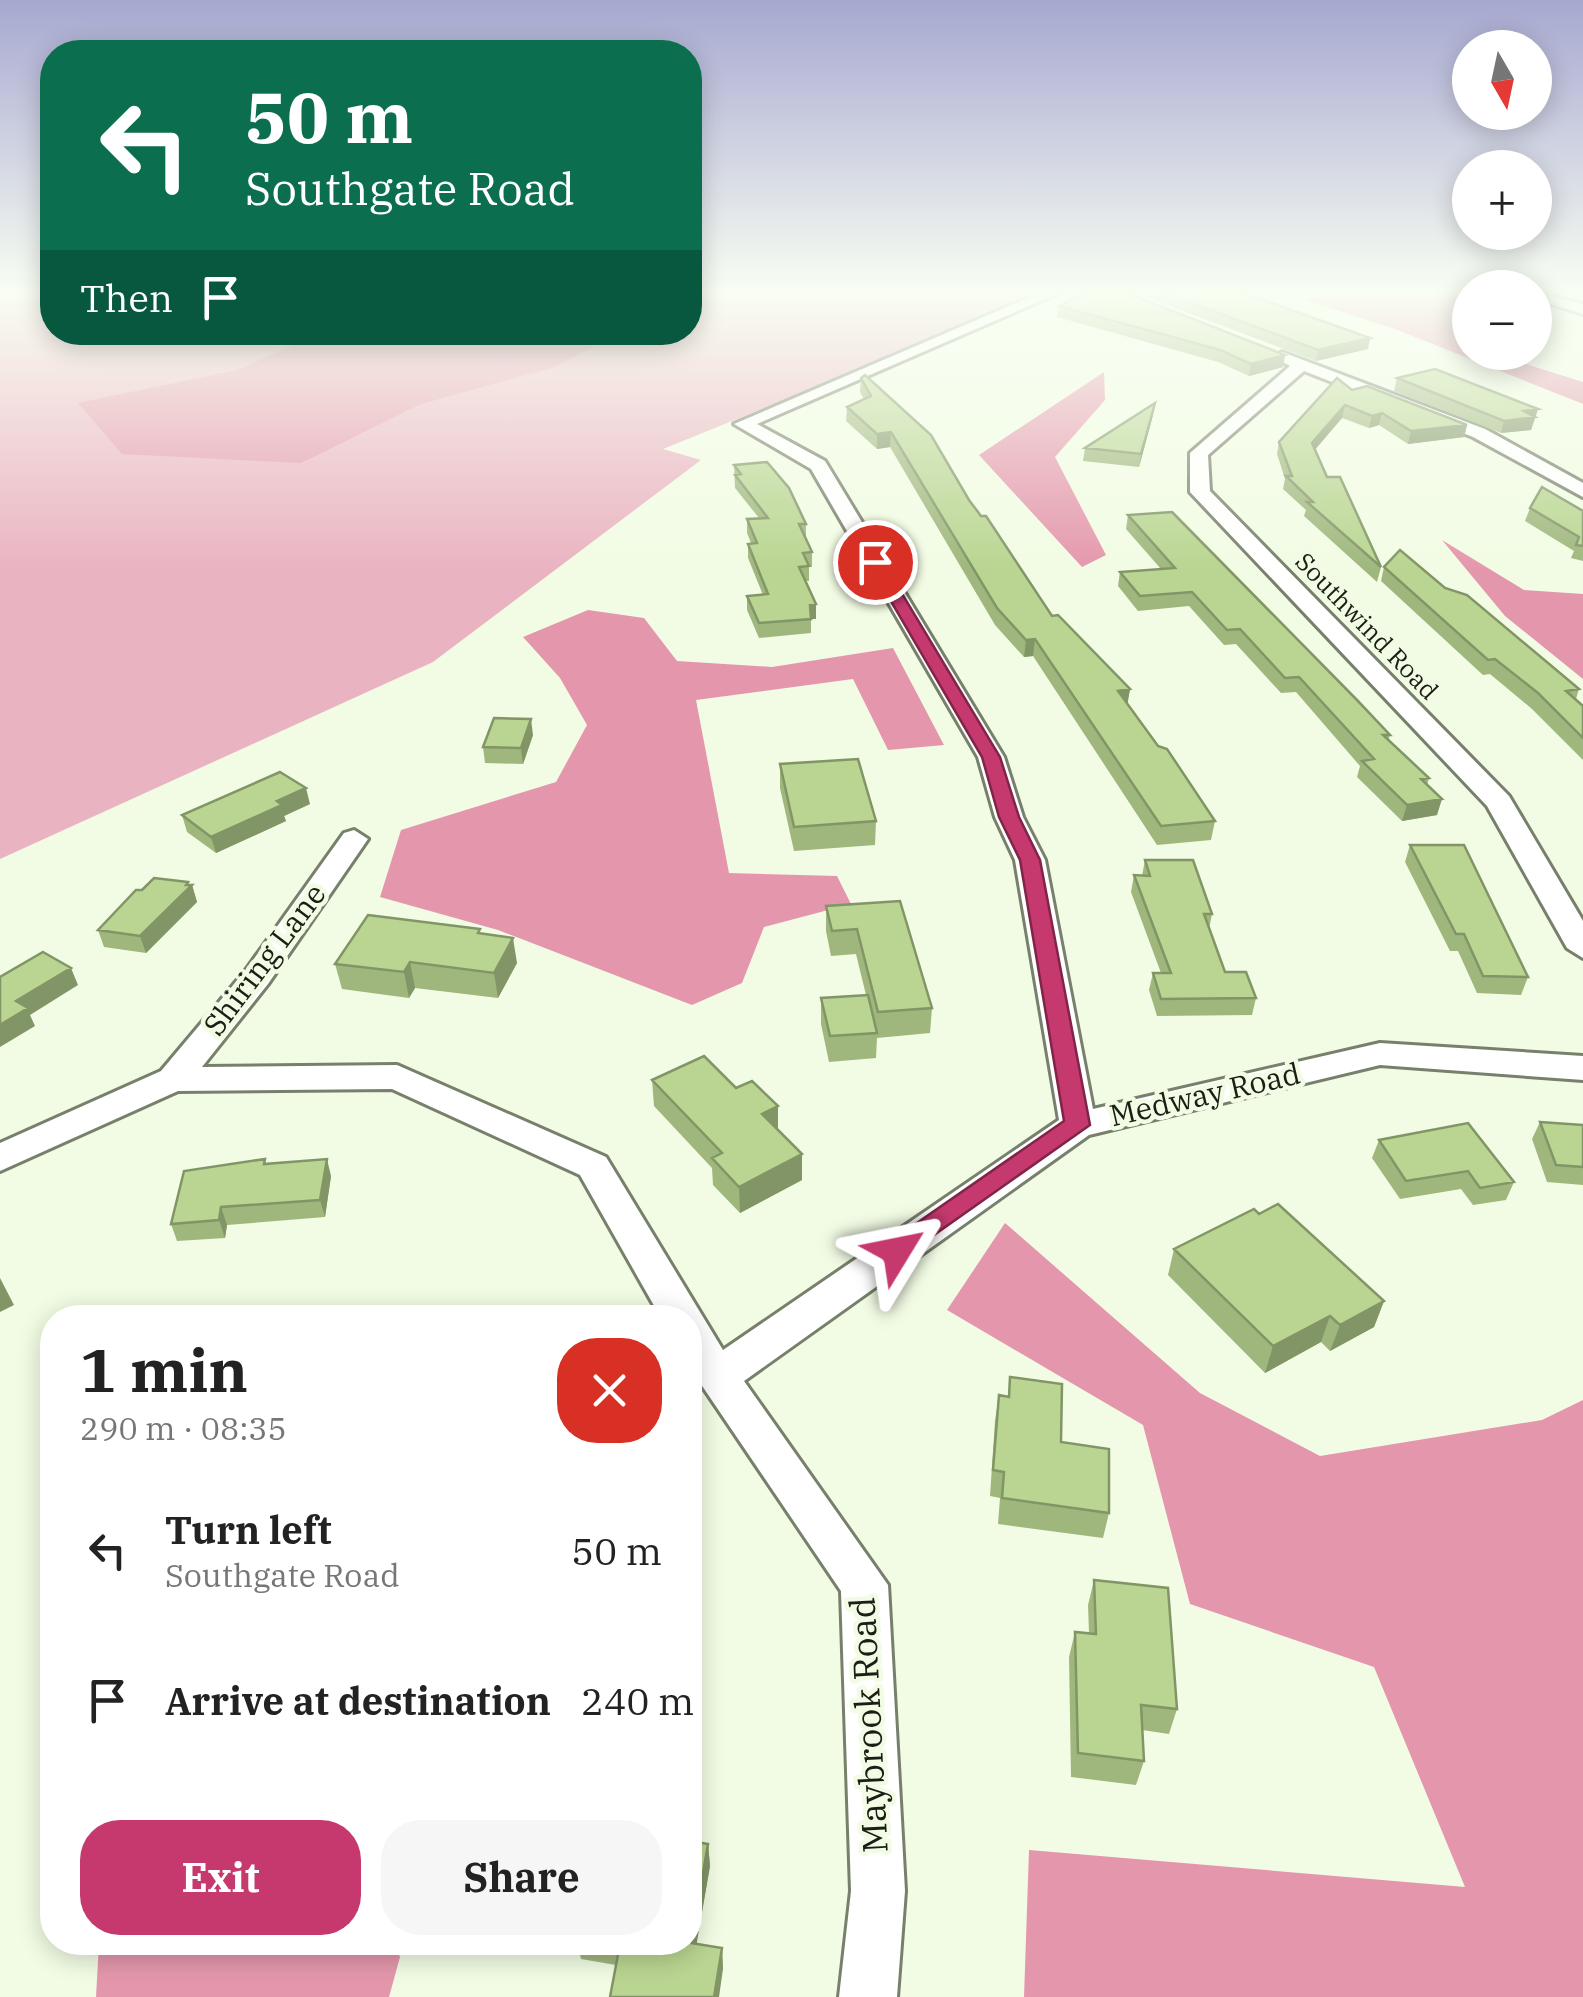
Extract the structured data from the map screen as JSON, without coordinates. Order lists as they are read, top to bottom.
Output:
{
  "streets": {
    "street": [
      "Southwind Road",
      "Shiring Lane",
      "Medway Road",
      "Maybrook Road"
    ]
  },
  "crossings": [
    ["Medway Road", "Maybrook Road"]
  ],
  "north": "bottom",
  "page": {
    "map_buttons": ["+", "−"],
    "turn": ["50 m", "Southgate Road"],
    "then": "Then",
    "heading": ["1 min", "290 m · 08:35"],
    "list": [
      {
        "name": "Turn left",
        "note": "Southgate Road",
        "value": "50 m"
      },
      {
        "name": "Arrive at destination",
        "value": "240 m"
      }
    ],
    "buttons": ["Exit", "Share"]
  }
}
